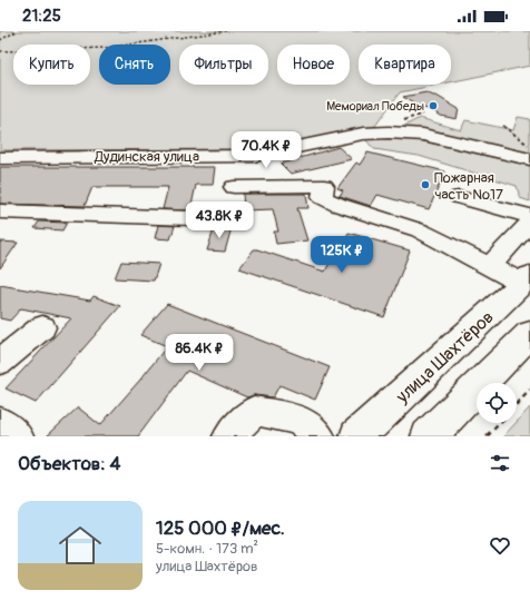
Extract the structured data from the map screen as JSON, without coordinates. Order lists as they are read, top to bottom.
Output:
{
  "streets": {
    "main road": ["улица Шахтёров"],
    "street": ["Дудинская улица"]
  },
  "places": ["Мемориал Победы", "Пожарная часть №17"],
  "page": {
    "status": "21:25",
    "chip": [
      "Купить",
      "Снять",
      "Фильтры",
      "Новое",
      "Квартира"
    ],
    "price": [
      "70.4K ₽",
      "43.8K ₽",
      "125K ₽",
      "86.4K ₽"
    ],
    "heading": "Объектов: 4",
    "list": [
      {
        "name": "125 000 ₽/мес.",
        "note": "5-комн. · 173 m² · улица Шахтёров"
      }
    ]
  }
}
